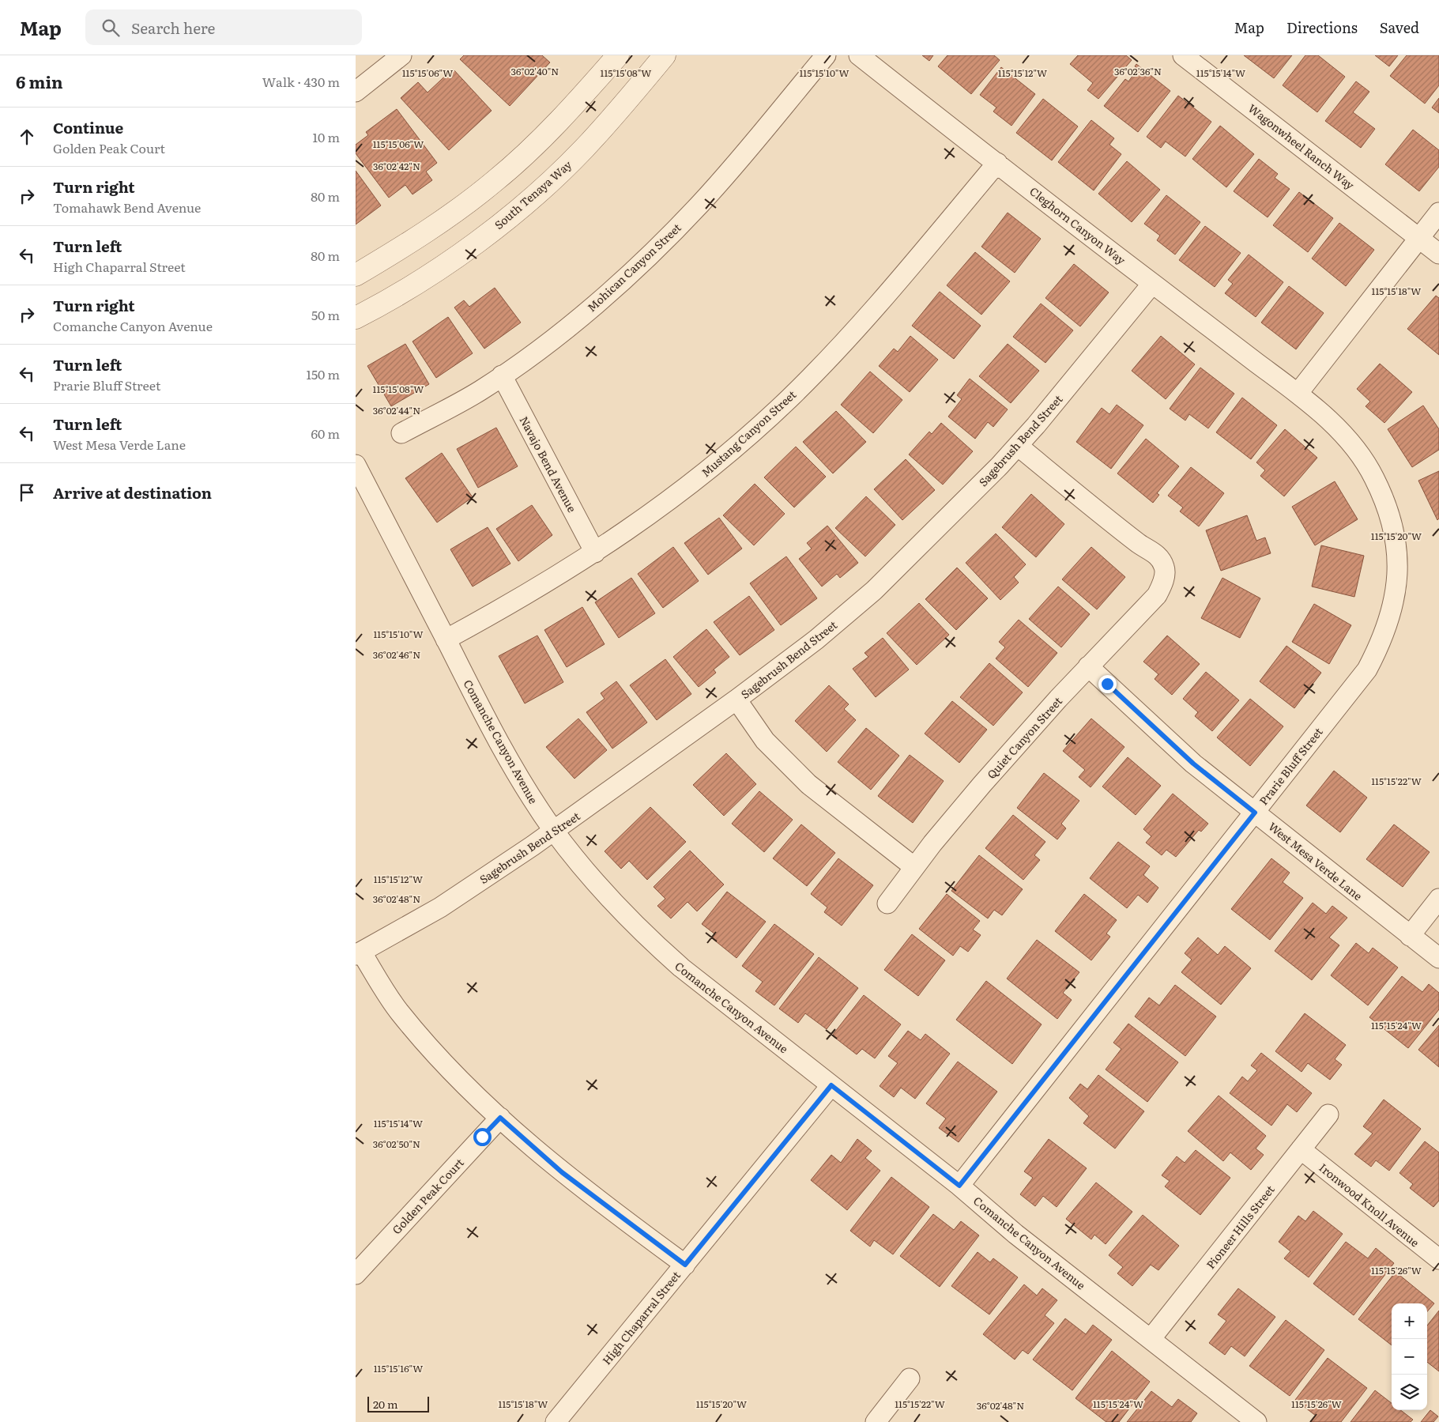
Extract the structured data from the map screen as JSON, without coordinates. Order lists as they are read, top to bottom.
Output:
{
  "streets": {
    "street": [
      "Wagonwheel Ranch Way",
      "South Tenaya Way",
      "Cleghorn Canyon Way",
      "Mohican Canyon Street",
      "Mustang Canyon Street",
      "Sagebrush Bend Street",
      "Navajo Bend Avenue",
      "Quiet Canyon Street",
      "Comanche Canyon Avenue",
      "Prarie Bluff Street",
      "West Mesa Verde Lane",
      "Golden Peak Court",
      "Ironwood Knoll Avenue",
      "Pioneer Hills Street",
      "High Chaparral Street"
    ]
  },
  "crossings": [
    ["Cleghorn Canyon Way", "Mustang Canyon Street"],
    ["Cleghorn Canyon Way", "Sagebrush Bend Street"],
    ["Cleghorn Canyon Way", "Prarie Bluff Street"],
    ["Mohican Canyon Street", "Navajo Bend Avenue"],
    ["Mustang Canyon Street", "Navajo Bend Avenue"],
    ["Mustang Canyon Street", "Comanche Canyon Avenue"],
    ["Sagebrush Bend Street", "Quiet Canyon Street"],
    ["Sagebrush Bend Street", "Comanche Canyon Avenue"],
    ["Quiet Canyon Street", "West Mesa Verde Lane"],
    ["Comanche Canyon Avenue", "Prarie Bluff Street"],
    ["Comanche Canyon Avenue", "Pioneer Hills Street"],
    ["Comanche Canyon Avenue", "High Chaparral Street"],
    ["Prarie Bluff Street", "West Mesa Verde Lane"],
    ["Ironwood Knoll Avenue", "Pioneer Hills Street"]
  ],
  "scale_bar": "20 m",
  "page": {
    "header": "Map",
    "search": "Search here",
    "nav": ["Map", "Directions", "Saved"],
    "heading": ["6 min", "Walk · 430 m"],
    "list": [
      ["Continue", "Golden Peak Court", "10 m"],
      ["Turn right", "Tomahawk Bend Avenue", "80 m"],
      ["Turn left", "High Chaparral Street", "80 m"],
      ["Turn right", "Comanche Canyon Avenue", "50 m"],
      ["Turn left", "Prarie Bluff Street", "150 m"],
      ["Turn left", "West Mesa Verde Lane", "60 m"],
      "Arrive at destination"
    ],
    "map_buttons": ["+", "−"],
    "scale": "20 m"
  },
  "coordinates": [
    "36°02'40\"N",
    "36°02'36\"N",
    "115°15'06\"W",
    "115°15'08\"W",
    "115°15'10\"W",
    "115°15'12\"W",
    "115°15'14\"W",
    "36°02'42\"N",
    "115°15'18\"W",
    "36°02'44\"N",
    "115°15'20\"W",
    "36°02'46\"N",
    "115°15'22\"W",
    "36°02'48\"N",
    "115°15'24\"W",
    "36°02'50\"N",
    "115°15'26\"W",
    "115°15'16\"W"
  ]
}
